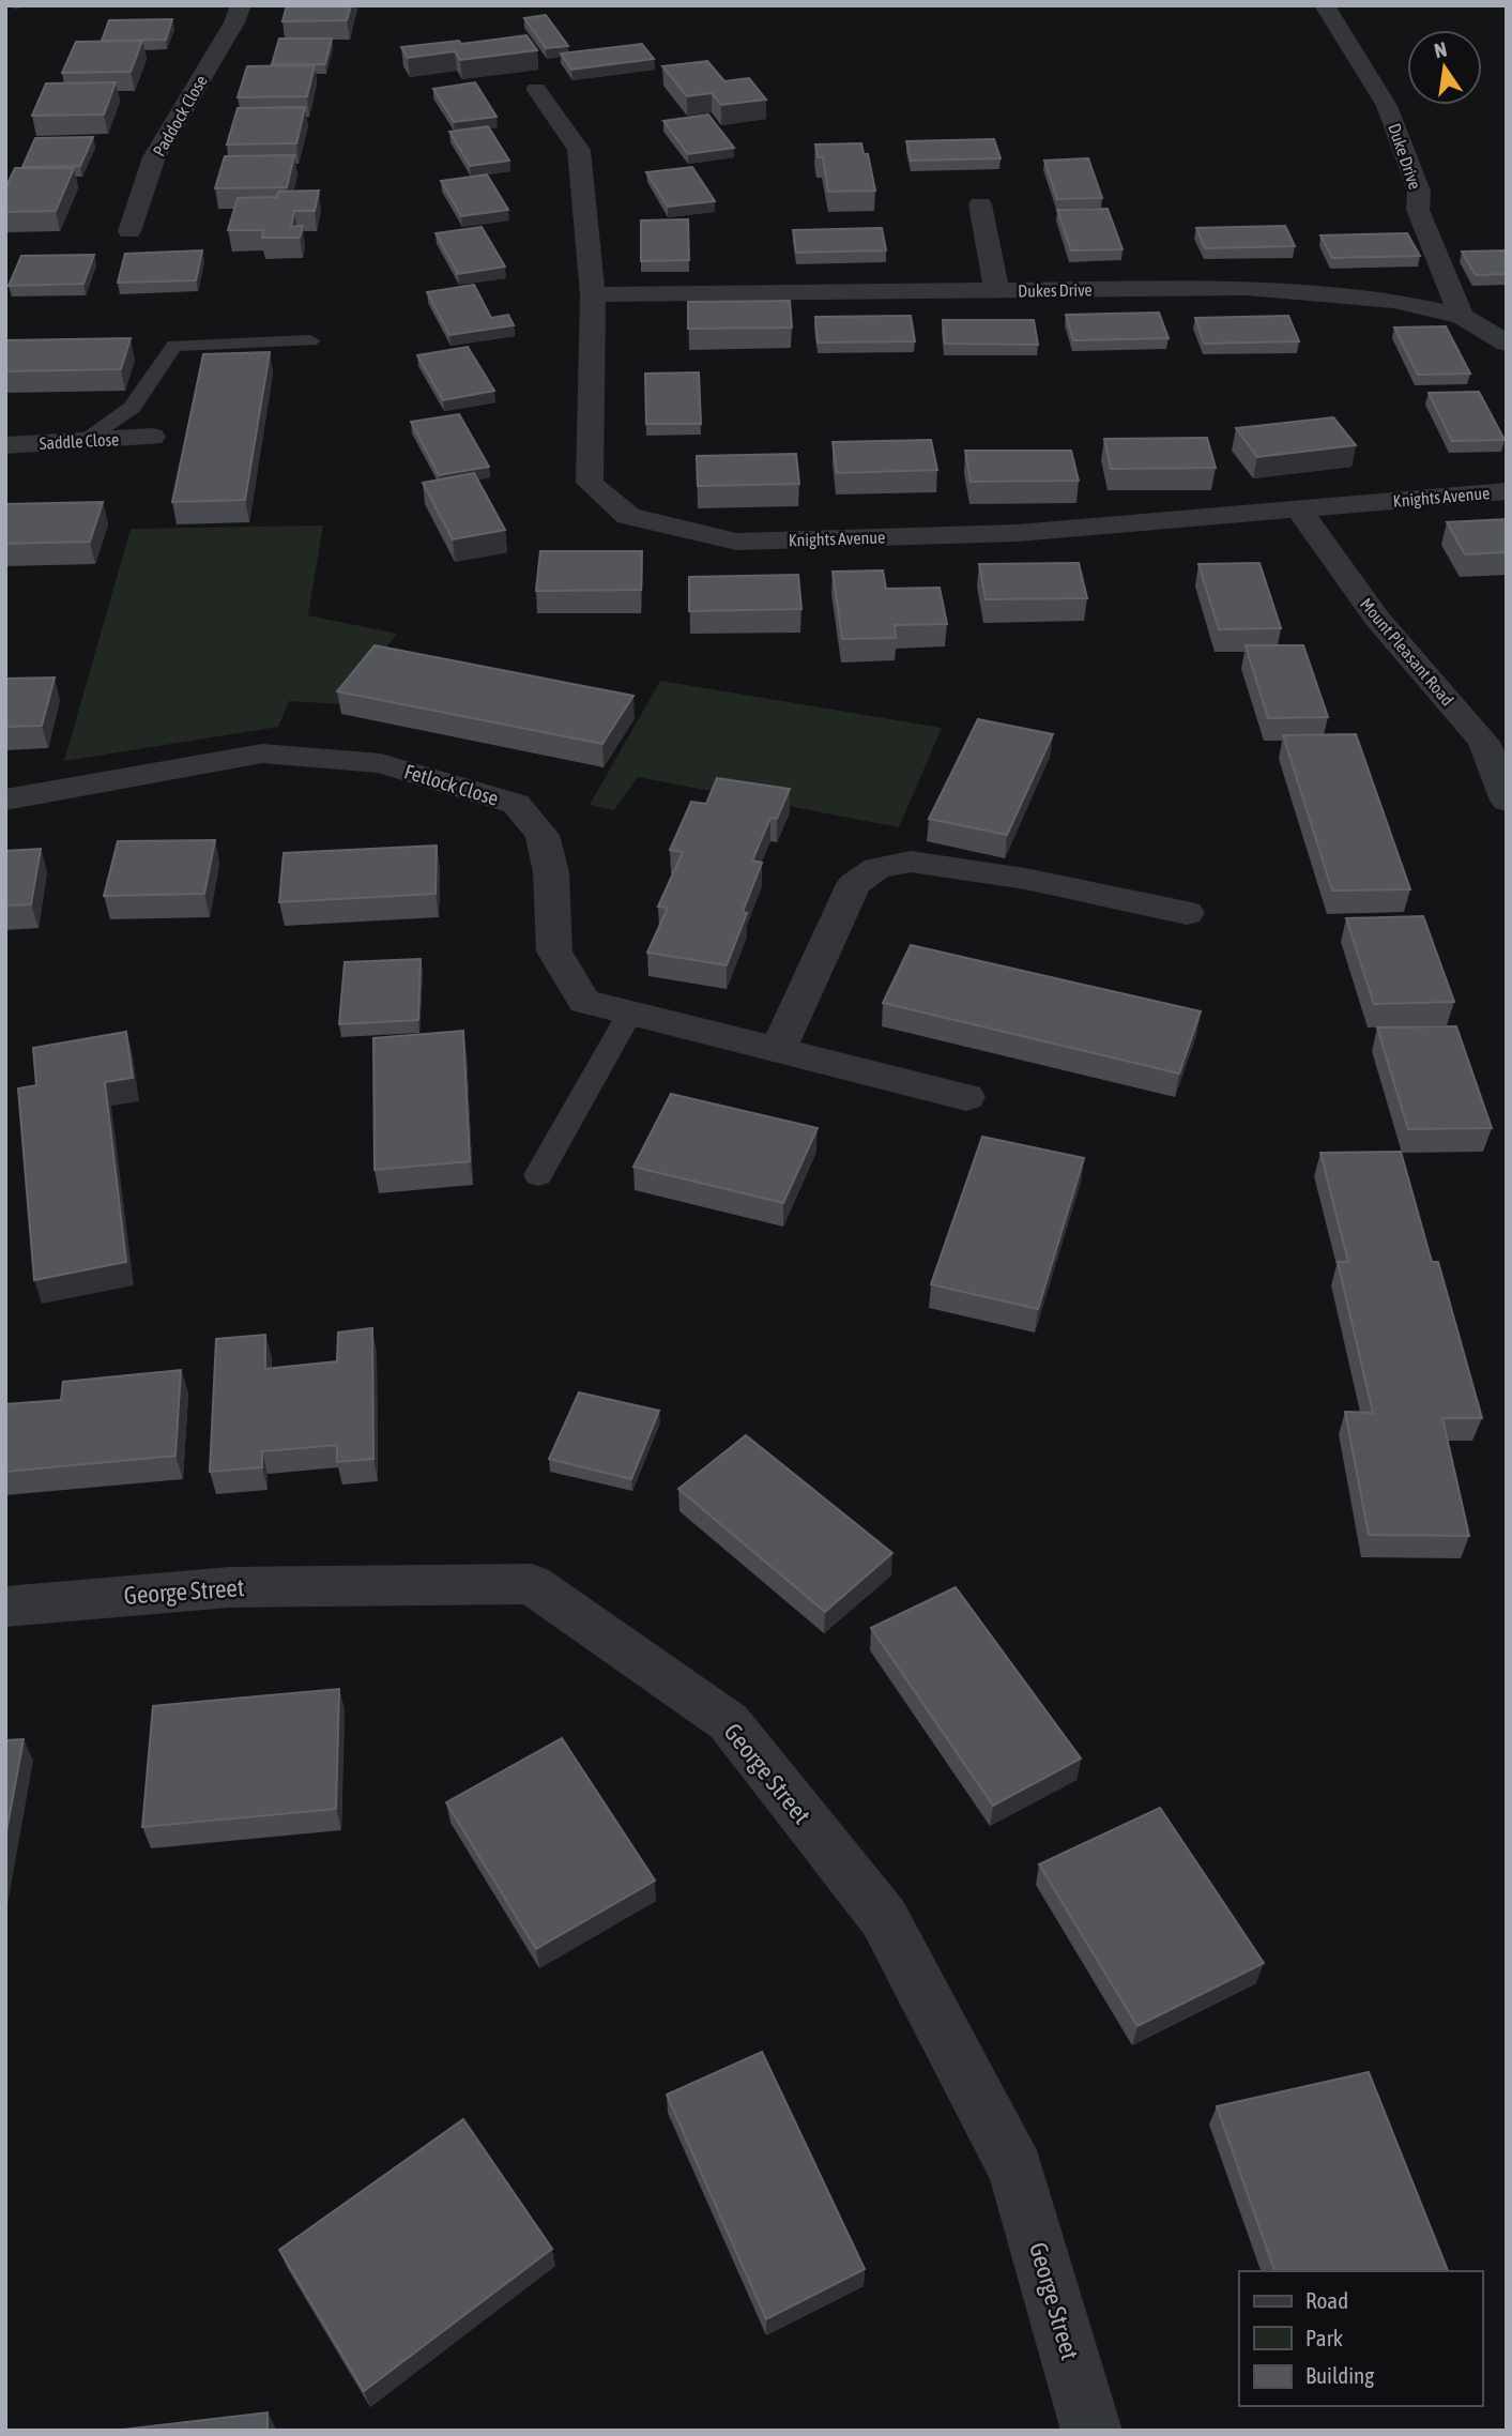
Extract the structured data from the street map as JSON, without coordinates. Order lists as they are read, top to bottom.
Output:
{
  "streets": {
    "street": [
      "Paddock Close",
      "Duke Drive",
      "Dukes Drive",
      "Saddle Close",
      "Knights Avenue",
      "Mount Pleasant Road",
      "Fetlock Close",
      "George Street"
    ]
  },
  "crossings": [
    ["Duke Drive", "Dukes Drive"],
    ["Dukes Drive", "Knights Avenue"],
    ["Knights Avenue", "Mount Pleasant Road"]
  ],
  "legend": ["Road", "Park", "Building"],
  "north": "top"
}
